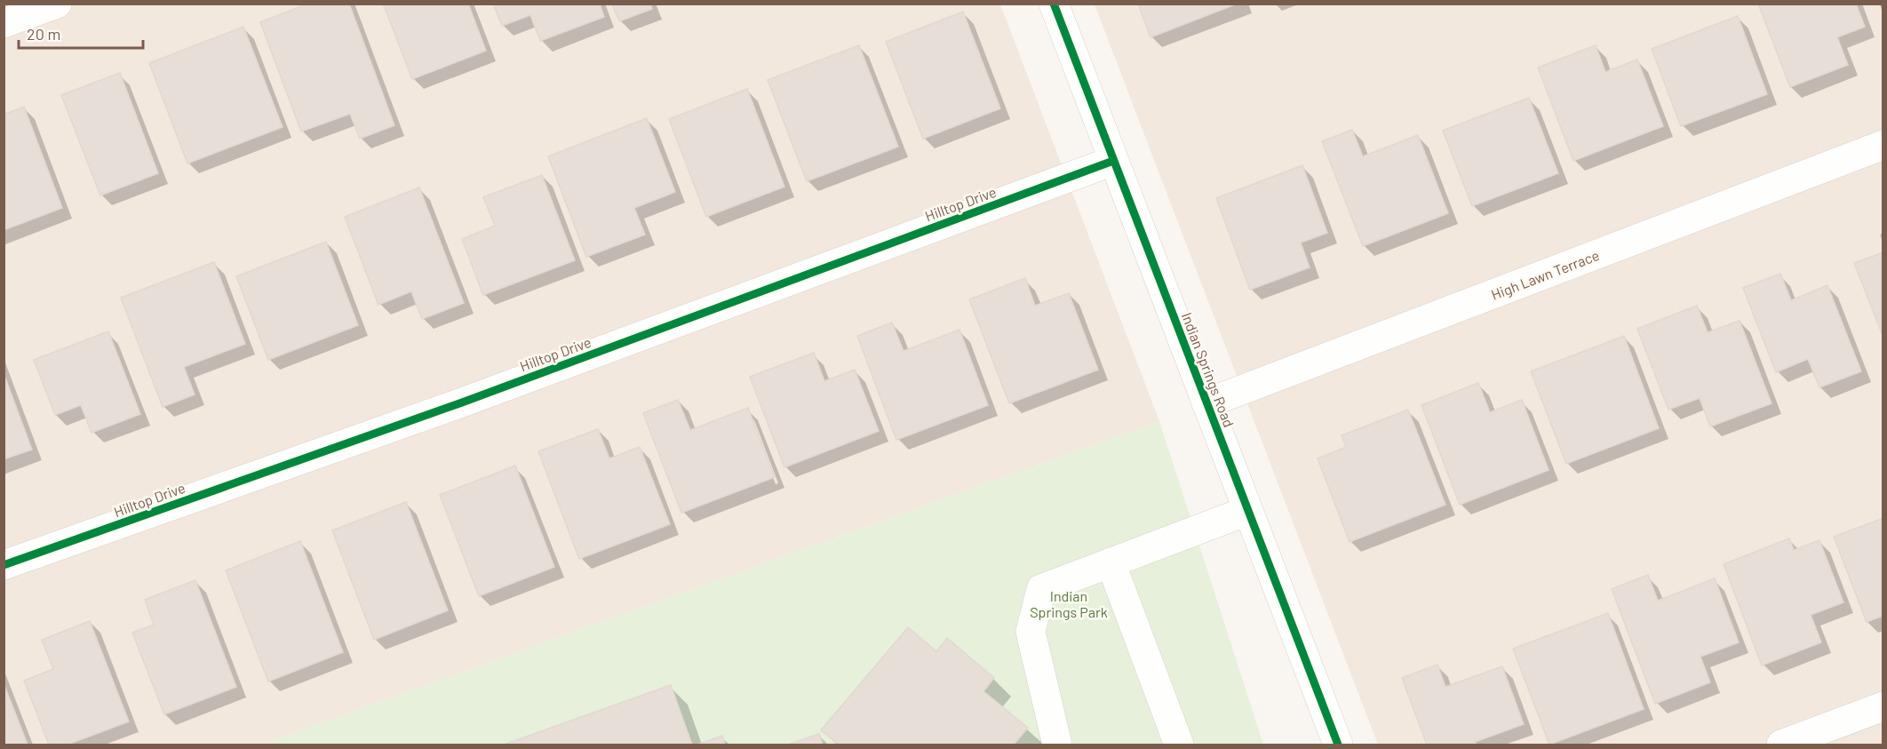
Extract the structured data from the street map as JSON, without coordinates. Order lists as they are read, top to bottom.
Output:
{
  "streets": {
    "street": ["Hilltop Drive", "High Lawn Terrace", "Indian Springs Road"]
  },
  "crossings": [
    ["Hilltop Drive", "Indian Springs Road"],
    ["High Lawn Terrace", "Indian Springs Road"]
  ],
  "parks": ["Indian Springs Park"],
  "scale_bar": "20 m"
}
